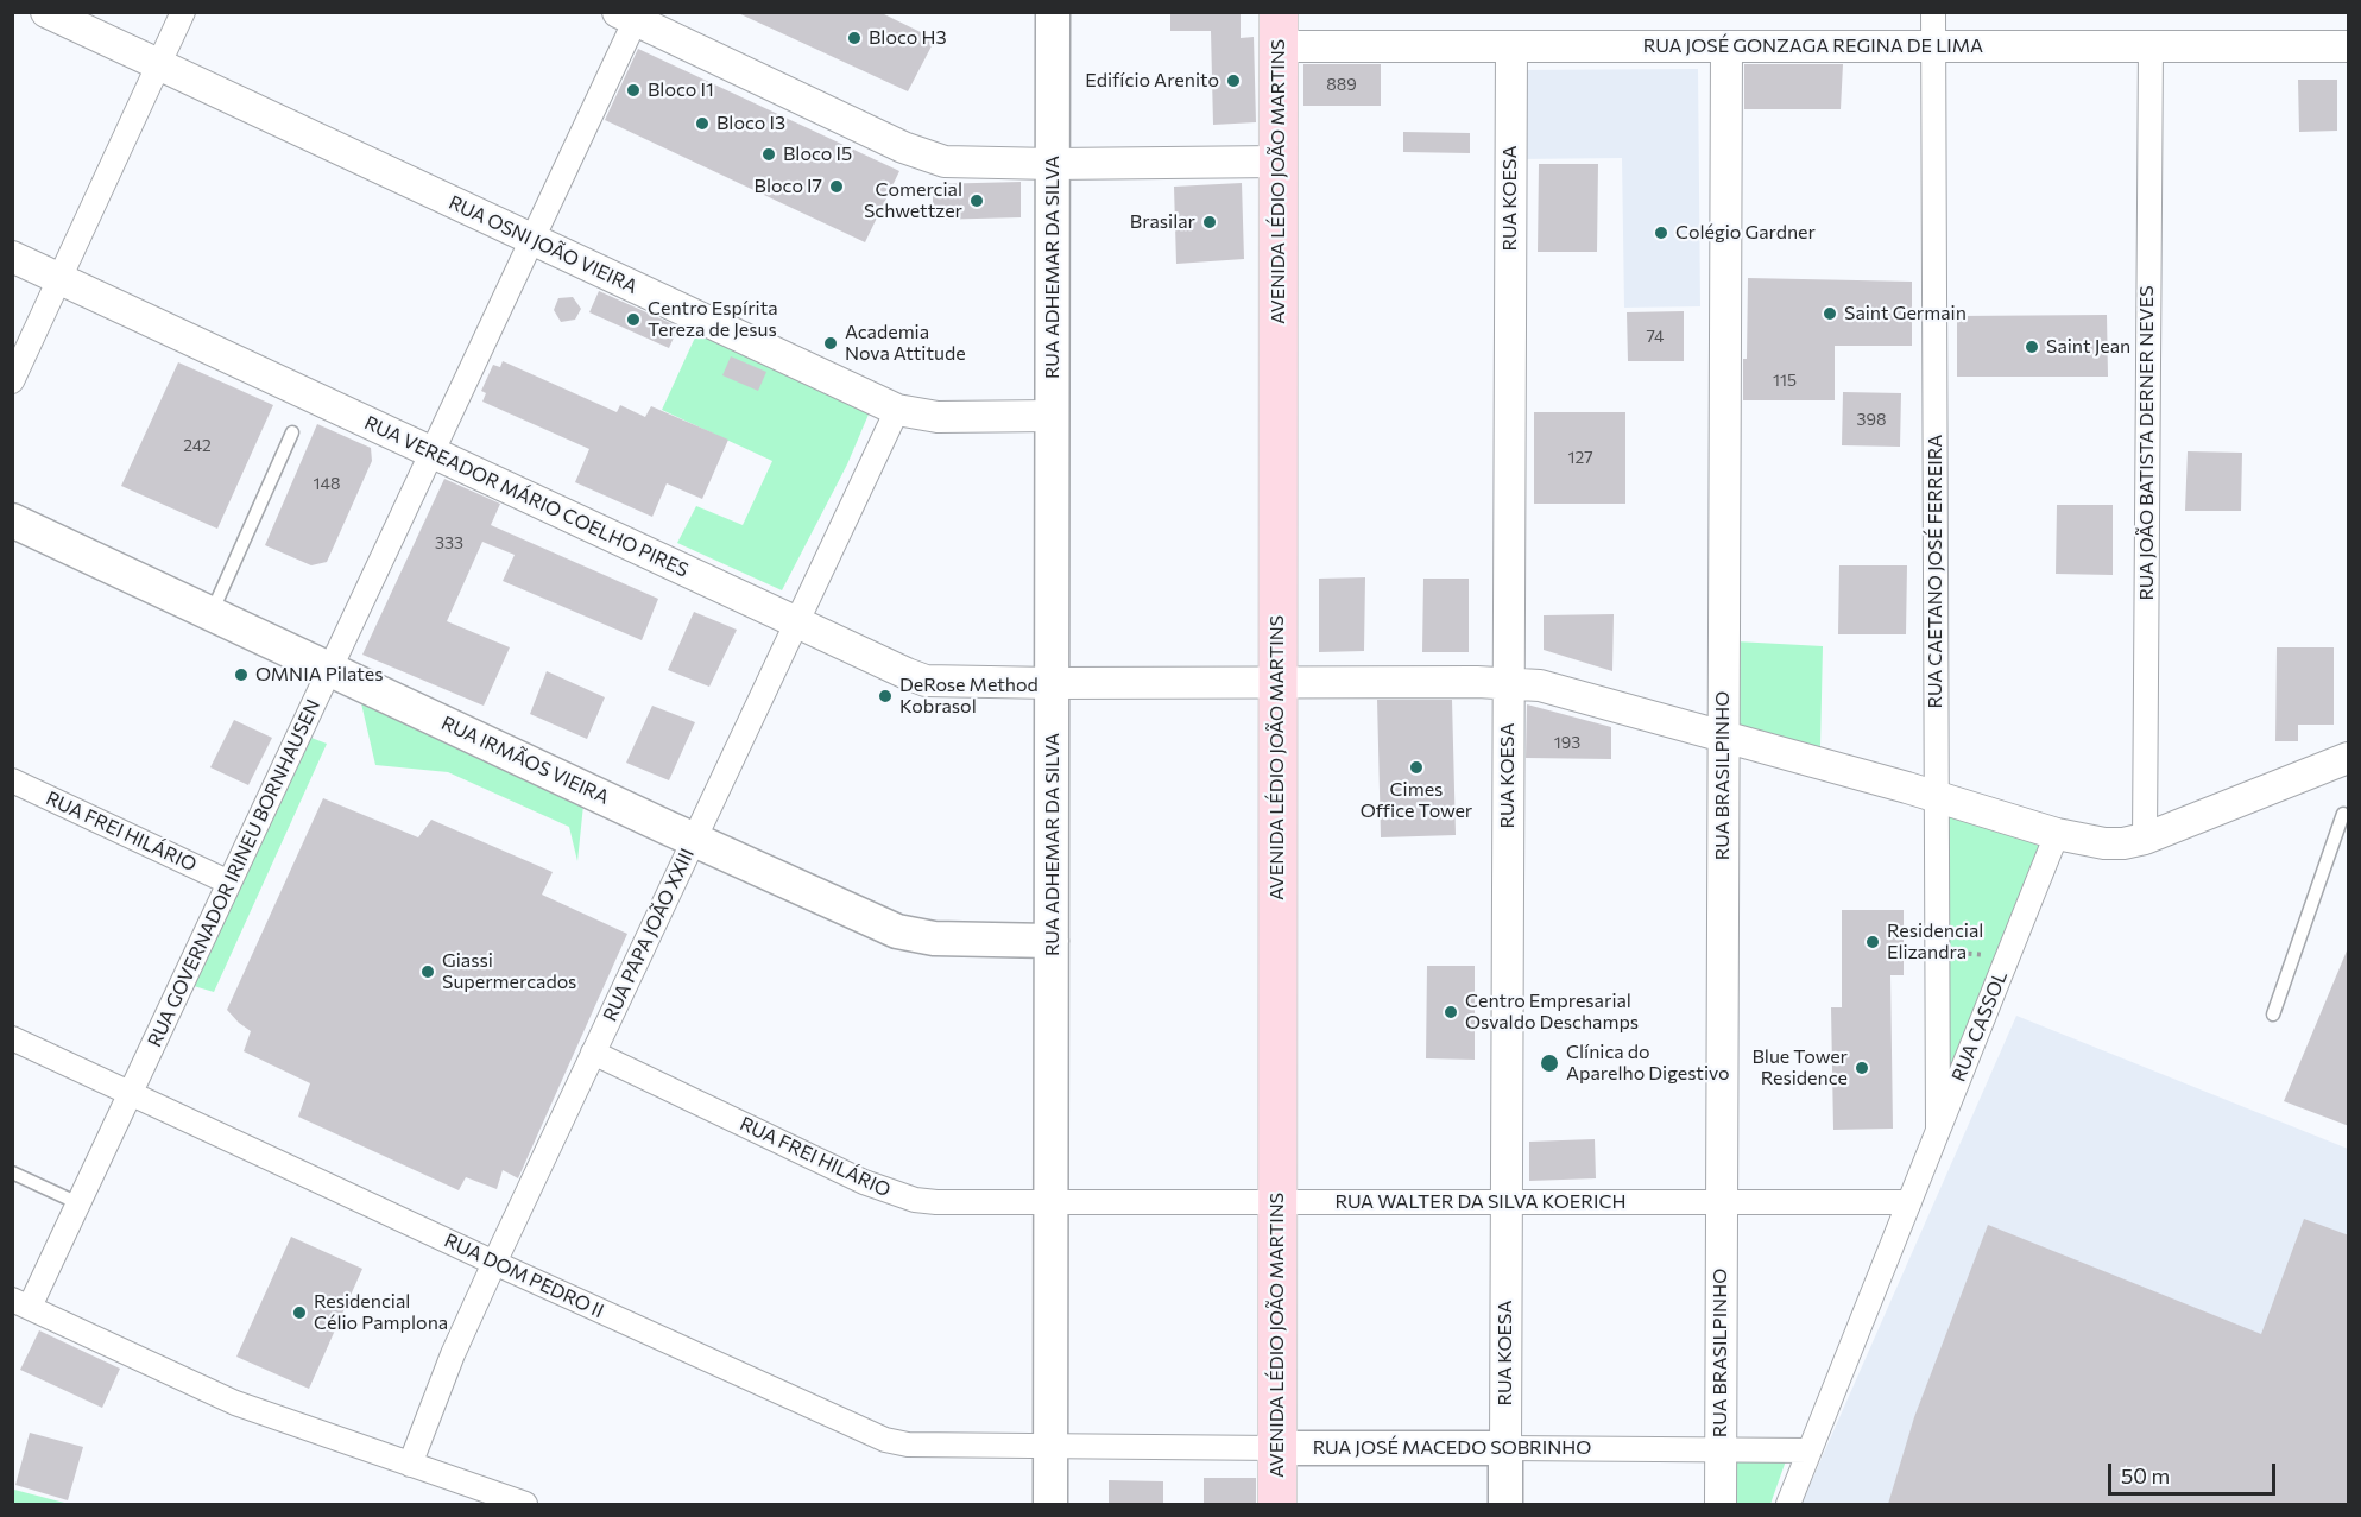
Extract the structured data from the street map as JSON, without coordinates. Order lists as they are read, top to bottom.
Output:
{
  "streets": {
    "main road": [
      "AVENIDA LÉDIO JOÃO MARTINS",
      "RUA KOESA",
      "RUA ADHEMAR DA SILVA",
      "RUA IRMÃOS VIEIRA",
      "RUA JOSÉ MACEDO SOBRINHO"
    ],
    "street": [
      "RUA JOSÉ GONZAGA REGINA DE LIMA",
      "RUA OSNI JOÃO VIEIRA",
      "RUA JOÃO BATISTA DERNER NEVES",
      "RUA VEREADOR MÁRIO COELHO PIRES",
      "RUA CAETANO JOSÉ FERREIRA",
      "RUA BRASILPINHO",
      "RUA FREI HILÁRIO",
      "RUA GOVERNADOR IRINEU BORNHAUSEN",
      "RUA PAPA JOÃO XXIII",
      "RUA CASSOL",
      "RUA WALTER DA SILVA KOERICH",
      "RUA DOM PEDRO II"
    ]
  },
  "crossings": [
    ["RUA JOSÉ GONZAGA REGINA DE LIMA", "AVENIDA LÉDIO JOÃO MARTINS"],
    ["RUA JOSÉ GONZAGA REGINA DE LIMA", "RUA KOESA"],
    ["RUA JOSÉ GONZAGA REGINA DE LIMA", "RUA JOÃO BATISTA DERNER NEVES"],
    ["RUA JOSÉ GONZAGA REGINA DE LIMA", "RUA CAETANO JOSÉ FERREIRA"],
    ["RUA JOSÉ GONZAGA REGINA DE LIMA", "RUA BRASILPINHO"],
    ["AVENIDA LÉDIO JOÃO MARTINS", "RUA VEREADOR MÁRIO COELHO PIRES"],
    ["AVENIDA LÉDIO JOÃO MARTINS", "RUA WALTER DA SILVA KOERICH"],
    ["AVENIDA LÉDIO JOÃO MARTINS", "RUA JOSÉ MACEDO SOBRINHO"],
    ["RUA KOESA", "RUA VEREADOR MÁRIO COELHO PIRES"],
    ["RUA KOESA", "RUA WALTER DA SILVA KOERICH"],
    ["RUA KOESA", "RUA JOSÉ MACEDO SOBRINHO"],
    ["RUA OSNI JOÃO VIEIRA", "RUA ADHEMAR DA SILVA"],
    ["RUA OSNI JOÃO VIEIRA", "RUA GOVERNADOR IRINEU BORNHAUSEN"],
    ["RUA OSNI JOÃO VIEIRA", "RUA PAPA JOÃO XXIII"],
    ["RUA ADHEMAR DA SILVA", "RUA VEREADOR MÁRIO COELHO PIRES"],
    ["RUA ADHEMAR DA SILVA", "RUA IRMÃOS VIEIRA"],
    ["RUA ADHEMAR DA SILVA", "RUA FREI HILÁRIO"],
    ["RUA ADHEMAR DA SILVA", "RUA WALTER DA SILVA KOERICH"],
    ["RUA ADHEMAR DA SILVA", "RUA DOM PEDRO II"],
    ["RUA ADHEMAR DA SILVA", "RUA JOSÉ MACEDO SOBRINHO"],
    ["RUA VEREADOR MÁRIO COELHO PIRES", "RUA CAETANO JOSÉ FERREIRA"],
    ["RUA VEREADOR MÁRIO COELHO PIRES", "RUA BRASILPINHO"],
    ["RUA VEREADOR MÁRIO COELHO PIRES", "RUA GOVERNADOR IRINEU BORNHAUSEN"],
    ["RUA VEREADOR MÁRIO COELHO PIRES", "RUA PAPA JOÃO XXIII"],
    ["RUA VEREADOR MÁRIO COELHO PIRES", "RUA CASSOL"],
    ["RUA CAETANO JOSÉ FERREIRA", "RUA CASSOL"],
    ["RUA IRMÃOS VIEIRA", "RUA GOVERNADOR IRINEU BORNHAUSEN"],
    ["RUA IRMÃOS VIEIRA", "RUA PAPA JOÃO XXIII"],
    ["RUA BRASILPINHO", "RUA WALTER DA SILVA KOERICH"],
    ["RUA BRASILPINHO", "RUA JOSÉ MACEDO SOBRINHO"],
    ["RUA FREI HILÁRIO", "RUA GOVERNADOR IRINEU BORNHAUSEN"],
    ["RUA FREI HILÁRIO", "RUA PAPA JOÃO XXIII"],
    ["RUA FREI HILÁRIO", "RUA WALTER DA SILVA KOERICH"],
    ["RUA GOVERNADOR IRINEU BORNHAUSEN", "RUA DOM PEDRO II"],
    ["RUA PAPA JOÃO XXIII", "RUA DOM PEDRO II"],
    ["RUA CASSOL", "RUA WALTER DA SILVA KOERICH"],
    ["RUA CASSOL", "RUA JOSÉ MACEDO SOBRINHO"],
    ["RUA DOM PEDRO II", "RUA JOSÉ MACEDO SOBRINHO"]
  ],
  "places": [
    "Bloco H3",
    "Edifício Arenito",
    "Bloco I1",
    "Bloco I3",
    "Bloco I5",
    "Bloco I7",
    "Comercial Schwettzer",
    "Brasilar",
    "Colégio Gardner",
    "Saint Germain",
    "Centro Espírita Tereza de Jesus",
    "Academia Nova Attitude",
    "Saint Jean",
    "OMNIA Pilates",
    "DeRose Method Kobrasol",
    "Cimes Office Tower",
    "Residencial Elizandra",
    "Giassi Supermercados",
    "Centro Empresarial Osvaldo Deschamps",
    "Clínica do Aparelho Digestivo",
    "Blue Tower Residence",
    "Residencial Célio Pamplona"
  ],
  "house_numbers": [
    "889",
    "74",
    "115",
    "398",
    "242",
    "127",
    "148",
    "333",
    "193"
  ],
  "scale_bar": "50 m"
}
